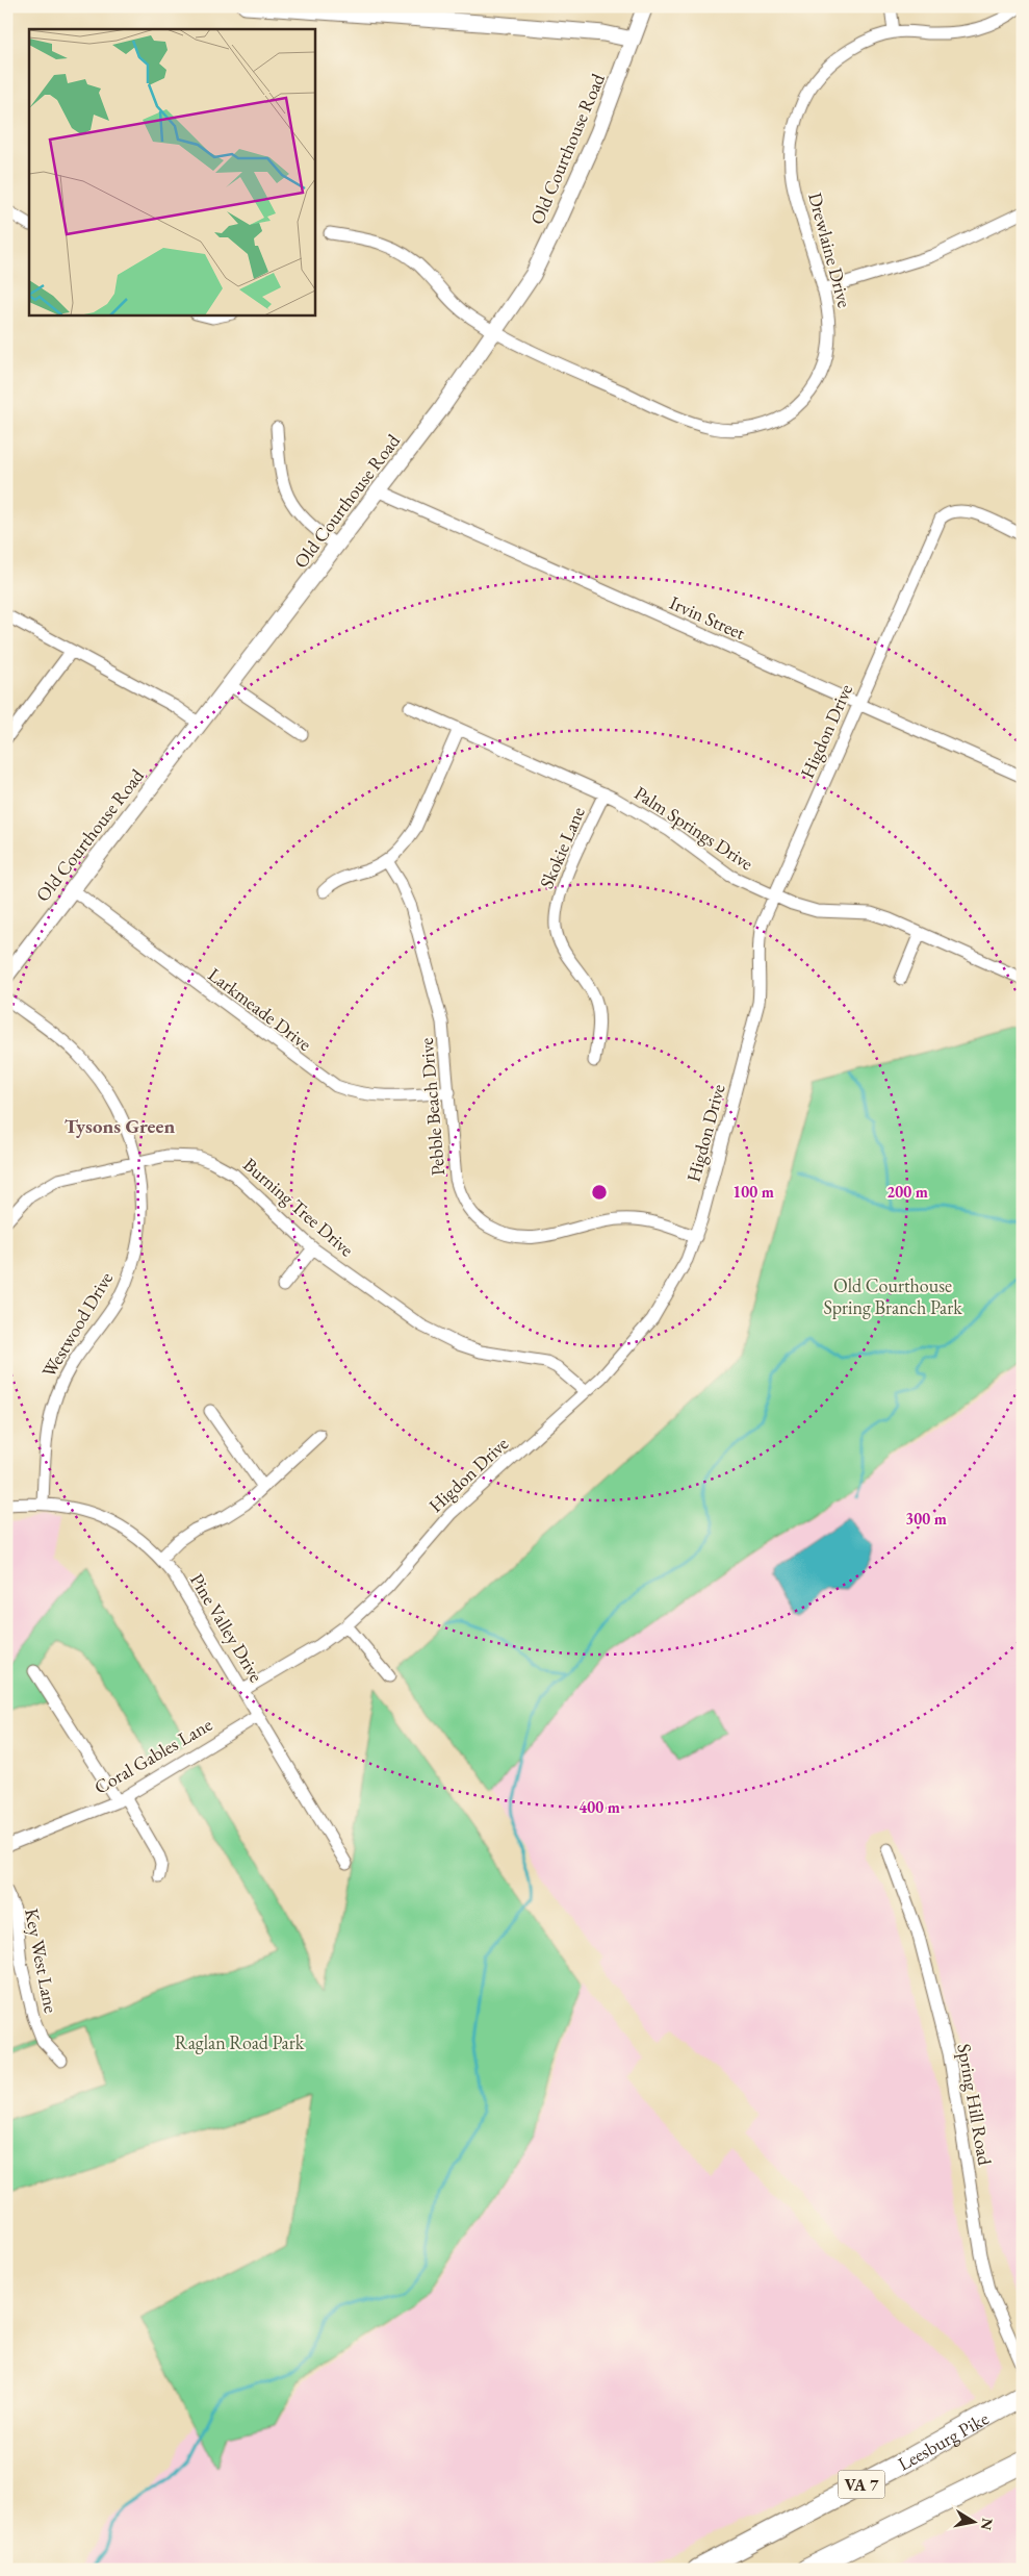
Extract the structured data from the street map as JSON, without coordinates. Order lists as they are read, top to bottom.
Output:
{
  "streets": {
    "highway": ["Leesburg Pike", "VA 7"],
    "street": [
      "Old Courthouse Road",
      "Drewlaine Drive",
      "Irvin Street",
      "Higdon Drive",
      "Palm Springs Drive",
      "Skokie Lane",
      "Larkmeade Drive",
      "Pebble Beach Drive",
      "Burning Tree Drive",
      "Westwood Drive",
      "Pine Valley Drive",
      "Coral Gables Lane",
      "Key West Lane",
      "Spring Hill Road"
    ]
  },
  "crossings": [
    ["Old Courthouse Road", "Drewlaine Drive"],
    ["Old Courthouse Road", "Irvin Street"],
    ["Old Courthouse Road", "Larkmeade Drive"],
    ["Irvin Street", "Higdon Drive"],
    ["Higdon Drive", "Palm Springs Drive"],
    ["Higdon Drive", "Pebble Beach Drive"],
    ["Higdon Drive", "Burning Tree Drive"],
    ["Higdon Drive", "Pine Valley Drive"],
    ["Palm Springs Drive", "Skokie Lane"],
    ["Larkmeade Drive", "Pebble Beach Drive"],
    ["Burning Tree Drive", "Westwood Drive"],
    ["Westwood Drive", "Pine Valley Drive"],
    ["Pine Valley Drive", "Coral Gables Lane"]
  ],
  "districts": ["Tysons Green"],
  "parks": ["Old Courthouse Spring Branch Park", "Raglan Road Park"],
  "north": "right",
  "rings": [
    "100 m",
    "200 m",
    "300 m",
    "400 m"
  ]
}
